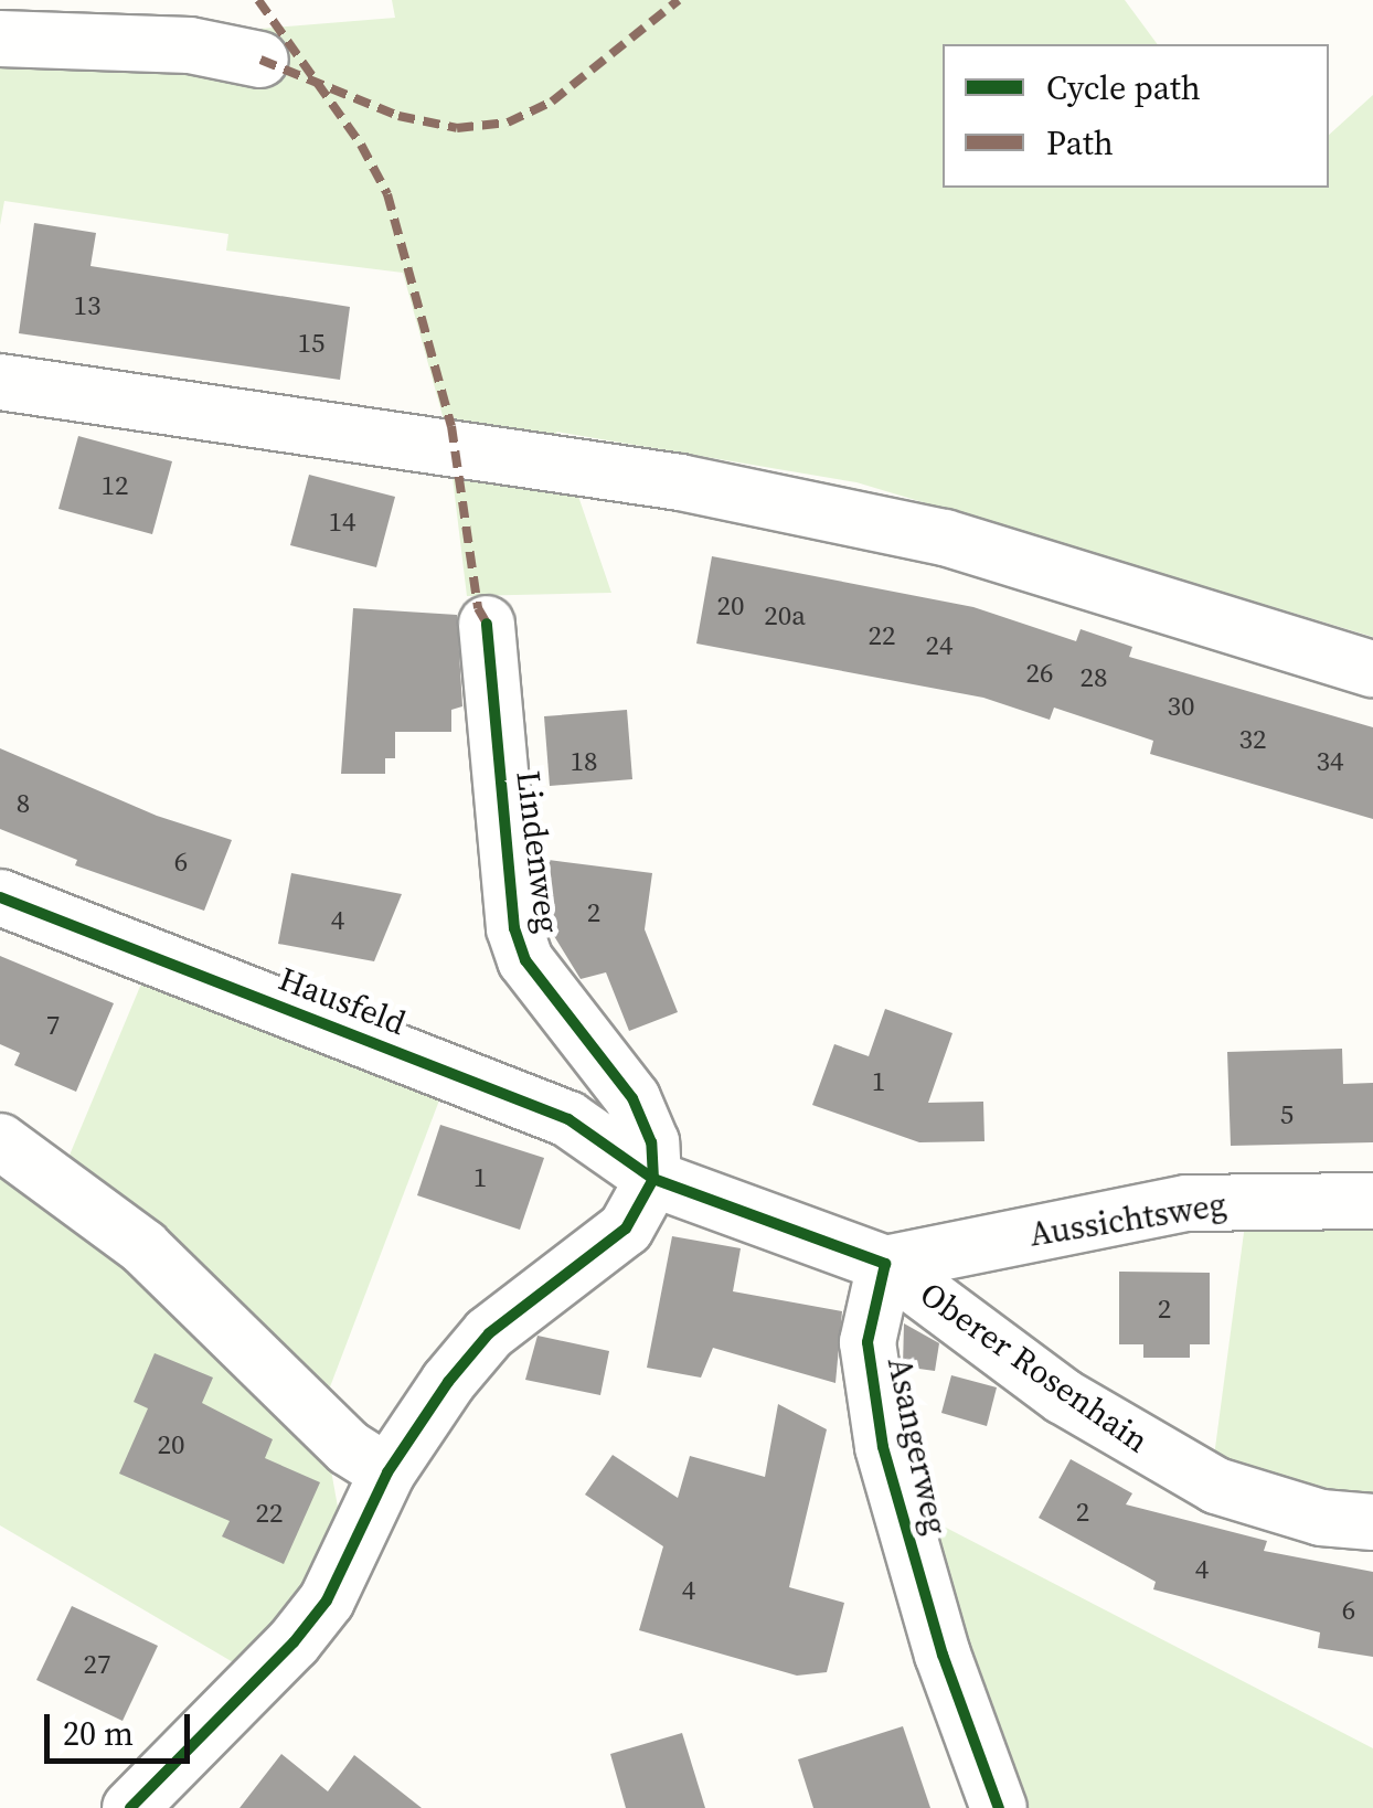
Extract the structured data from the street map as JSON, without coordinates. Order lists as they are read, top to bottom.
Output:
{
  "streets": {
    "street": [
      "Lindenweg",
      "Hausfeld",
      "Aussichtsweg",
      "Oberer Rosenhain",
      "Asangerweg"
    ]
  },
  "crossings": [
    ["Lindenweg", "Hausfeld"],
    ["Aussichtsweg", "Oberer Rosenhain"],
    ["Aussichtsweg", "Asangerweg"],
    ["Oberer Rosenhain", "Asangerweg"]
  ],
  "house_numbers": [
    "13",
    "15",
    "12",
    "14",
    "20",
    "20a",
    "22",
    "24",
    "26",
    "28",
    "30",
    "32",
    "18",
    "34",
    "8",
    "6",
    "2",
    "4",
    "7",
    "1",
    "5",
    "1",
    "2",
    "20",
    "2",
    "22",
    "4",
    "4",
    "6",
    "27"
  ],
  "legend": ["Cycle path", "Path"],
  "scale_bar": "20 m"
}
